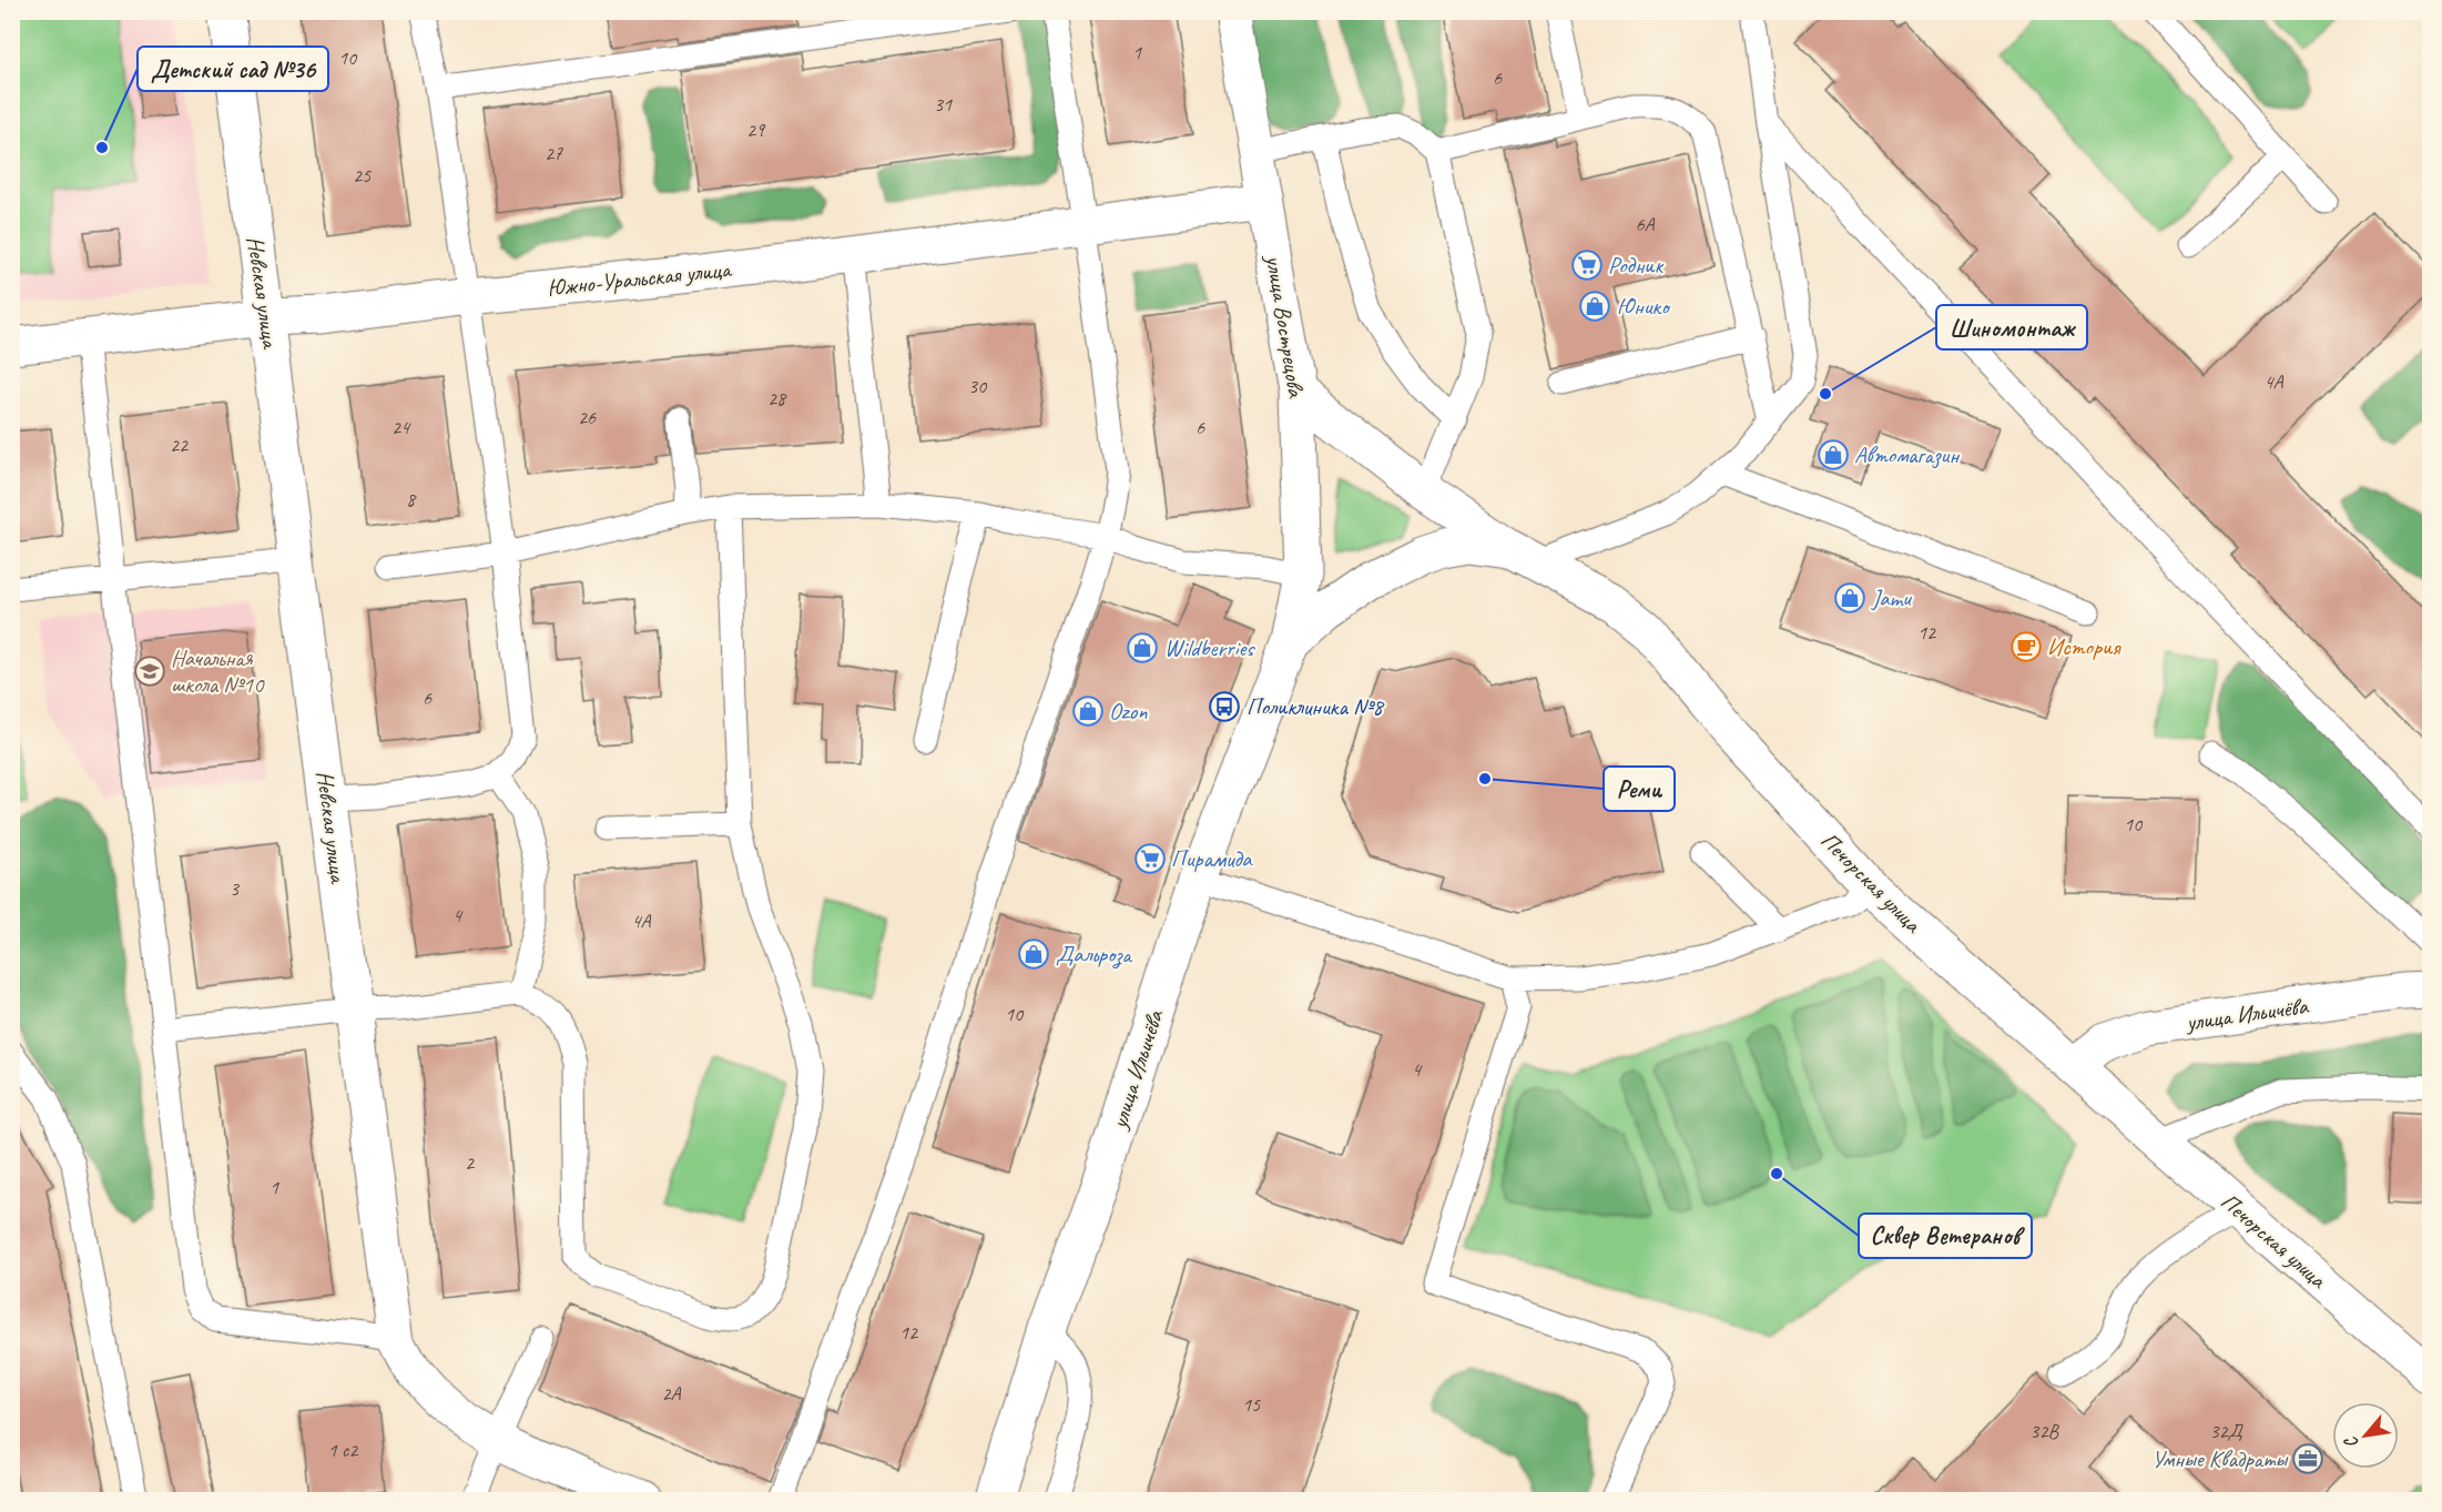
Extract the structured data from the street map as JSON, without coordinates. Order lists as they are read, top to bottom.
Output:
{
  "streets": {
    "main road": [
      "Южно-Уральская улица",
      "Невская улица",
      "улица Вострецова",
      "Печорская улица",
      "улица Ильичёва"
    ]
  },
  "crossings": [
    ["Южно-Уральская улица", "Невская улица"],
    ["Южно-Уральская улица", "улица Вострецова"],
    ["улица Вострецова", "Печорская улица"],
    ["улица Вострецова", "улица Ильичёва"],
    ["Печорская улица", "улица Ильичёва"]
  ],
  "places": {
    "other": [
      "Детский сад №36",
      "Шиномонтаж",
      "Реми",
      "Сквер Ветеранов"
    ],
    "supermarket": ["Родник", "Пирамида"],
    "shop": [
      "Юнико",
      "Автомагазин",
      "Jamu",
      "Wildberries",
      "Ozon",
      "Дальроза"
    ],
    "cafe": ["История"],
    "school or university": ["Начальная школа №10"],
    "bus stop": ["Поликлиника №8"],
    "office": ["Умные Квадраты"]
  },
  "house_numbers": [
    "1",
    "10",
    "6",
    "31",
    "29",
    "27",
    "25",
    "6А",
    "4А",
    "30",
    "28",
    "26",
    "24",
    "6",
    "22",
    "8",
    "12",
    "6",
    "10",
    "3",
    "4",
    "4А",
    "10",
    "4",
    "2",
    "1",
    "12",
    "2А",
    "15",
    "32В",
    "32Д",
    "1 с2"
  ],
  "north": "bottom left"
}
